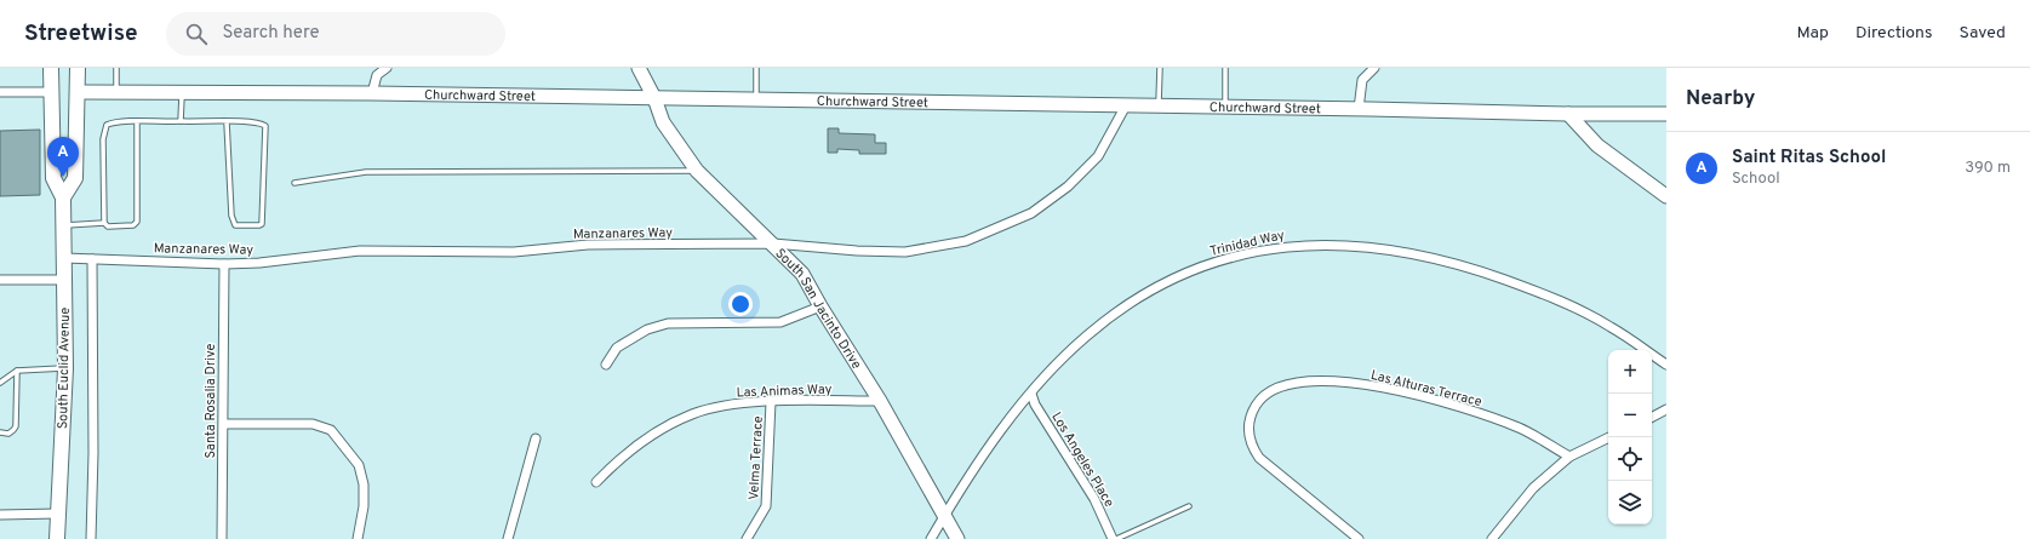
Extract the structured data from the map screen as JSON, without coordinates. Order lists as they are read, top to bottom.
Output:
{
  "streets": {
    "main road": ["South Euclid Avenue"],
    "street": [
      "Churchward Street",
      "Manzanares Way",
      "Trinidad Way",
      "South San Jacinto Drive",
      "Las Alturas Terrace",
      "Las Animas Way",
      "Santa Rosalia Drive",
      "Velma Terrace",
      "Los Angeles Place"
    ]
  },
  "crossings": [
    ["Churchward Street", "Manzanares Way"],
    ["Churchward Street", "South San Jacinto Drive"],
    ["Manzanares Way", "South San Jacinto Drive"],
    ["Manzanares Way", "South Euclid Avenue"],
    ["Manzanares Way", "Santa Rosalia Drive"],
    ["Trinidad Way", "South San Jacinto Drive"],
    ["Trinidad Way", "Los Angeles Place"],
    ["South San Jacinto Drive", "Las Animas Way"],
    ["Las Animas Way", "Velma Terrace"]
  ],
  "page": {
    "header": "Streetwise",
    "search": "Search here",
    "nav": ["Map", "Directions", "Saved"],
    "heading": "Nearby",
    "list": [
      {
        "mark": "A",
        "name": "Saint Ritas School",
        "note": "School",
        "value": "390 m"
      }
    ],
    "pins": "A",
    "map_buttons": ["+", "−"]
  }
}
